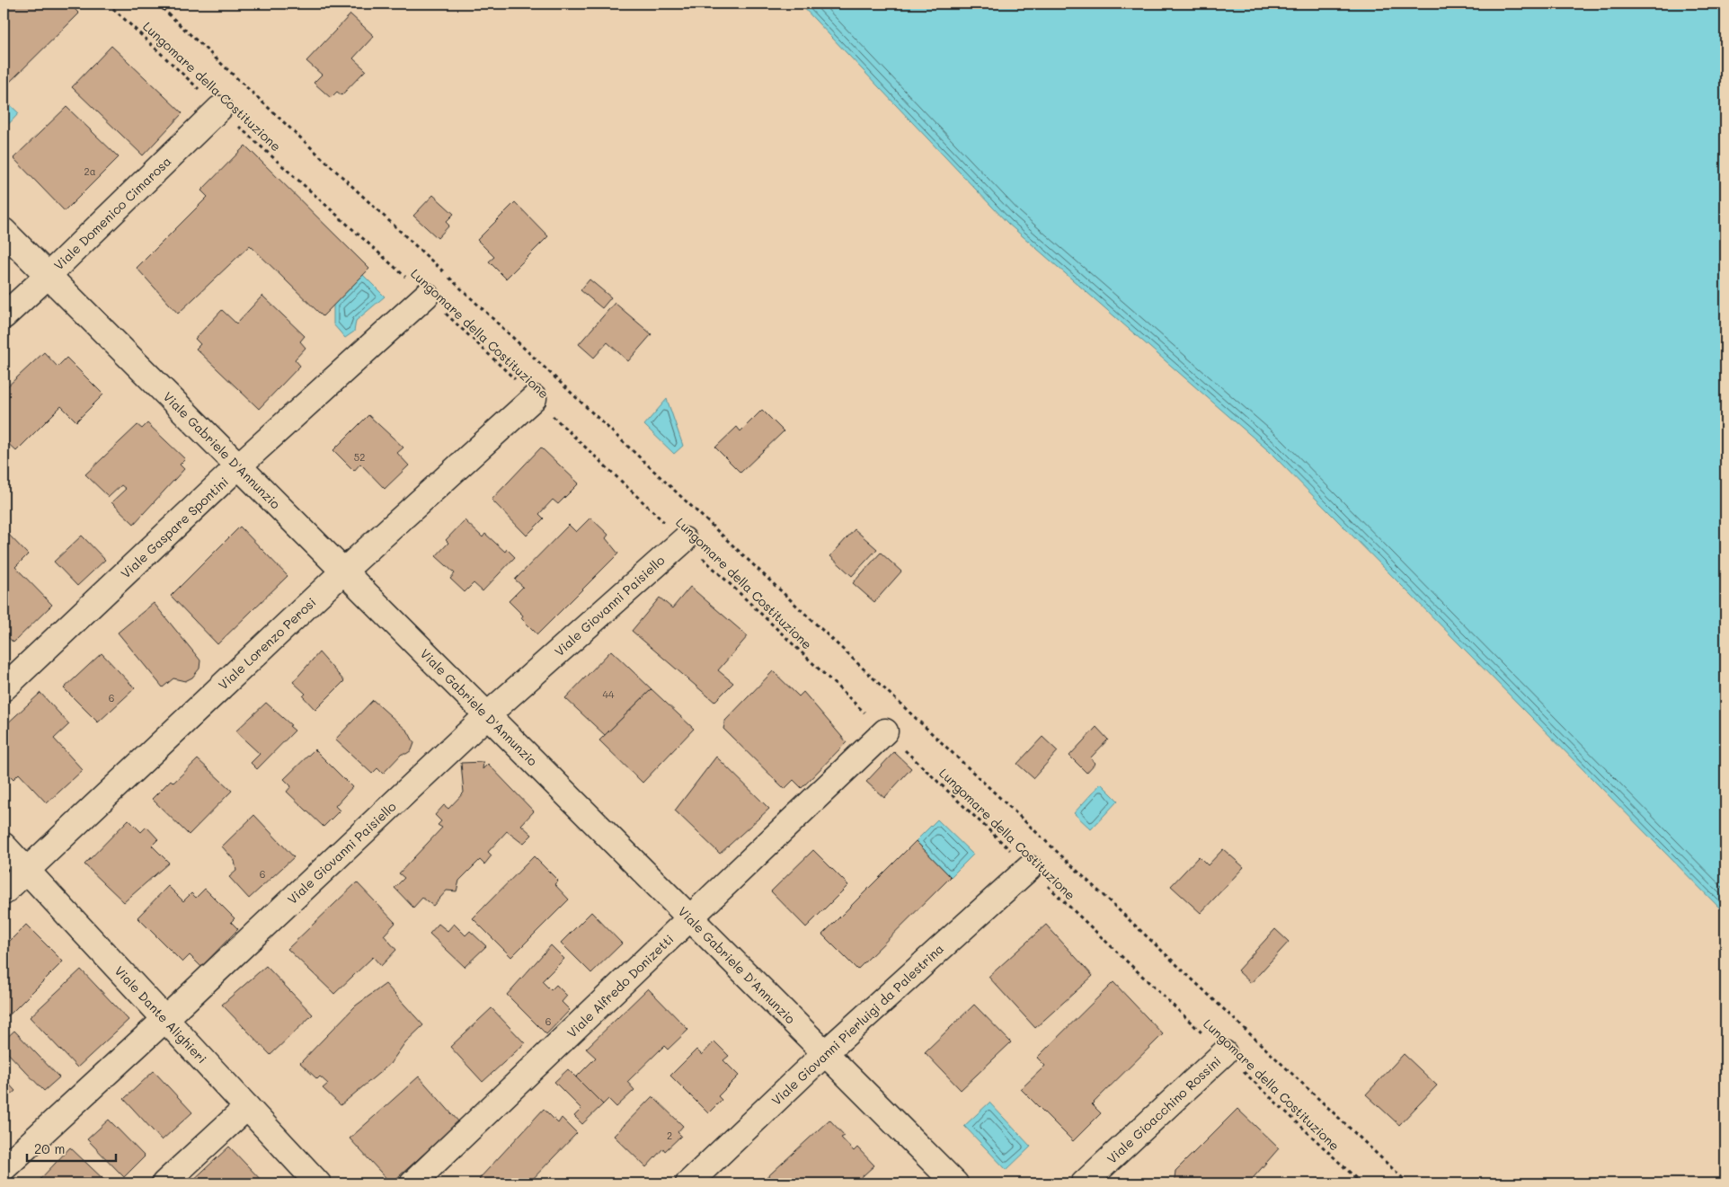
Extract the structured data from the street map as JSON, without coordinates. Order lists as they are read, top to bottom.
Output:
{
  "streets": {
    "street": [
      "Viale Domenico Cimarosa",
      "Viale Gabriele D'Annunzio",
      "Viale Gaspare Spontini",
      "Viale Giovanni Paisiello",
      "Viale Lorenzo Perosi",
      "Viale Alfredo Donizetti",
      "Viale Dante Alighieri",
      "Viale Giovanni Pierluigi da Palestrina",
      "Viale Gioacchino Rossini"
    ],
    "path": ["Lungomare della Costituzione"]
  },
  "crossings": [
    ["Lungomare della Costituzione", "Viale Domenico Cimarosa"],
    ["Lungomare della Costituzione", "Viale Gaspare Spontini"],
    ["Lungomare della Costituzione", "Viale Giovanni Paisiello"],
    ["Lungomare della Costituzione", "Viale Lorenzo Perosi"],
    ["Lungomare della Costituzione", "Viale Alfredo Donizetti"],
    ["Lungomare della Costituzione", "Viale Giovanni Pierluigi da Palestrina"],
    ["Lungomare della Costituzione", "Viale Gioacchino Rossini"],
    ["Viale Domenico Cimarosa", "Viale Gabriele D'Annunzio"],
    ["Viale Gabriele D'Annunzio", "Viale Gaspare Spontini"],
    ["Viale Gabriele D'Annunzio", "Viale Giovanni Paisiello"],
    ["Viale Gabriele D'Annunzio", "Viale Lorenzo Perosi"],
    ["Viale Gabriele D'Annunzio", "Viale Alfredo Donizetti"],
    ["Viale Gabriele D'Annunzio", "Viale Giovanni Pierluigi da Palestrina"],
    ["Viale Giovanni Paisiello", "Viale Dante Alighieri"],
    ["Viale Lorenzo Perosi", "Viale Dante Alighieri"]
  ],
  "house_numbers": [
    "2a",
    "52",
    "44",
    "6",
    "6",
    "6",
    "2"
  ],
  "scale_bar": "20 m"
}
